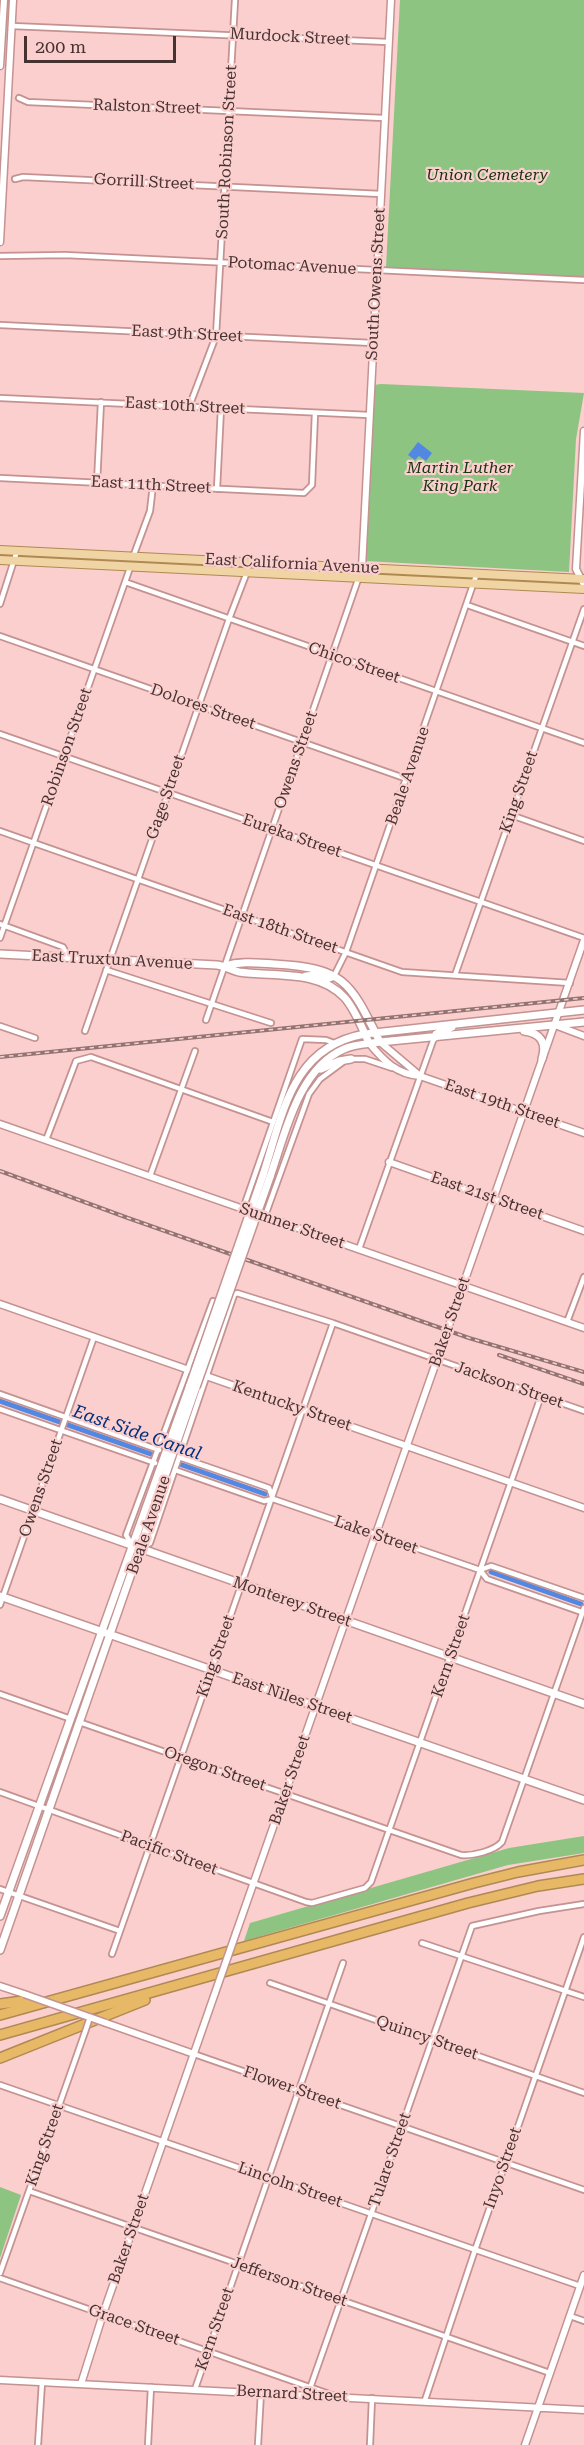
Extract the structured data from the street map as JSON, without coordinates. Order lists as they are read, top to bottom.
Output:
{
  "streets": {
    "main road": [
      "East California Avenue",
      "Beale Avenue",
      "East Truxtun Avenue",
      "Monterey Street",
      "East Niles Street"
    ],
    "street": [
      "Murdock Street",
      "Ralston Street",
      "South Robinson Street",
      "Gorrill Street",
      "Potomac Avenue",
      "South Owens Street",
      "East 9th Street",
      "East 10th Street",
      "East 11th Street",
      "Chico Street",
      "Dolores Street",
      "Robinson Street",
      "Owens Street",
      "King Street",
      "Gage Street",
      "Eureka Street",
      "East 18th Street",
      "East 19th Street",
      "East 21st Street",
      "Sumner Street",
      "Baker Street",
      "Jackson Street",
      "Kentucky Street",
      "Lake Street",
      "Kern Street",
      "Oregon Street",
      "Pacific Street",
      "Quincy Street",
      "Flower Street",
      "Tulare Street",
      "Inyo Street",
      "Lincoln Street",
      "Jefferson Street",
      "Grace Street",
      "Bernard Street"
    ]
  },
  "crossings": [
    ["Murdock Street", "South Robinson Street"],
    ["Murdock Street", "South Owens Street"],
    ["Ralston Street", "South Robinson Street"],
    ["Ralston Street", "South Owens Street"],
    ["South Robinson Street", "Gorrill Street"],
    ["South Robinson Street", "Potomac Avenue"],
    ["South Robinson Street", "East 9th Street"],
    ["South Robinson Street", "East 10th Street"],
    ["Gorrill Street", "South Owens Street"],
    ["Potomac Avenue", "South Owens Street"],
    ["South Owens Street", "East 9th Street"],
    ["South Owens Street", "East 10th Street"],
    ["South Owens Street", "East California Avenue"],
    ["South Owens Street", "Owens Street"],
    ["East 10th Street", "East 11th Street"],
    ["East California Avenue", "Robinson Street"],
    ["East California Avenue", "Owens Street"],
    ["East California Avenue", "Beale Avenue"],
    ["East California Avenue", "Gage Street"],
    ["Chico Street", "Robinson Street"],
    ["Chico Street", "Owens Street"],
    ["Chico Street", "Beale Avenue"],
    ["Chico Street", "King Street"],
    ["Chico Street", "Gage Street"],
    ["Dolores Street", "Robinson Street"],
    ["Dolores Street", "Owens Street"],
    ["Dolores Street", "Beale Avenue"],
    ["Dolores Street", "Gage Street"],
    ["Robinson Street", "Eureka Street"],
    ["Robinson Street", "East 18th Street"],
    ["Owens Street", "Eureka Street"],
    ["Owens Street", "East 18th Street"],
    ["Owens Street", "East Truxtun Avenue"],
    ["Owens Street", "Kentucky Street"],
    ["Owens Street", "Monterey Street"],
    ["Owens Street", "East Niles Street"],
    ["Beale Avenue", "Eureka Street"],
    ["Beale Avenue", "East 18th Street"],
    ["Beale Avenue", "East Truxtun Avenue"],
    ["Beale Avenue", "East 19th Street"],
    ["Beale Avenue", "Monterey Street"],
    ["Beale Avenue", "East Niles Street"],
    ["Beale Avenue", "Oregon Street"],
    ["Beale Avenue", "Pacific Street"],
    ["King Street", "Eureka Street"],
    ["King Street", "East 18th Street"],
    ["King Street", "Jackson Street"],
    ["King Street", "Kentucky Street"],
    ["King Street", "Lake Street"],
    ["King Street", "Monterey Street"],
    ["King Street", "East Niles Street"],
    ["King Street", "Oregon Street"],
    ["King Street", "Pacific Street"],
    ["King Street", "Flower Street"],
    ["King Street", "Lincoln Street"],
    ["King Street", "Jefferson Street"],
    ["Gage Street", "Eureka Street"],
    ["Gage Street", "East 18th Street"],
    ["Gage Street", "East Truxtun Avenue"],
    ["Eureka Street", "Baker Street"],
    ["East 18th Street", "Baker Street"],
    ["East Truxtun Avenue", "East 19th Street"],
    ["East 19th Street", "Baker Street"],
    ["East 21st Street", "Baker Street"],
    ["Sumner Street", "Baker Street"],
    ["Baker Street", "Jackson Street"],
    ["Baker Street", "Kentucky Street"],
    ["Baker Street", "Lake Street"],
    ["Baker Street", "Monterey Street"],
    ["Baker Street", "East Niles Street"],
    ["Baker Street", "Oregon Street"],
    ["Baker Street", "Pacific Street"],
    ["Baker Street", "Flower Street"],
    ["Baker Street", "Lincoln Street"],
    ["Baker Street", "Jefferson Street"],
    ["Baker Street", "Grace Street"],
    ["Baker Street", "Bernard Street"],
    ["Jackson Street", "Kern Street"],
    ["Kentucky Street", "Kern Street"],
    ["Lake Street", "Kern Street"],
    ["Monterey Street", "Kern Street"],
    ["Kern Street", "East Niles Street"],
    ["Kern Street", "Oregon Street"],
    ["Kern Street", "Pacific Street"],
    ["Kern Street", "Quincy Street"],
    ["Kern Street", "Flower Street"],
    ["Kern Street", "Lincoln Street"],
    ["Kern Street", "Jefferson Street"],
    ["Kern Street", "Grace Street"],
    ["Kern Street", "Bernard Street"],
    ["East Niles Street", "Oregon Street"],
    ["Quincy Street", "Tulare Street"],
    ["Quincy Street", "Inyo Street"],
    ["Flower Street", "Tulare Street"],
    ["Flower Street", "Inyo Street"],
    ["Tulare Street", "Lincoln Street"],
    ["Tulare Street", "Jefferson Street"],
    ["Tulare Street", "Grace Street"],
    ["Tulare Street", "Bernard Street"],
    ["Inyo Street", "Lincoln Street"],
    ["Inyo Street", "Jefferson Street"],
    ["Inyo Street", "Bernard Street"],
    ["Grace Street", "Bernard Street"]
  ],
  "water": ["East Side Canal"],
  "parks": ["Union Cemetery", "Martin Luther King Park"],
  "scale_bar": "200 m"
}
